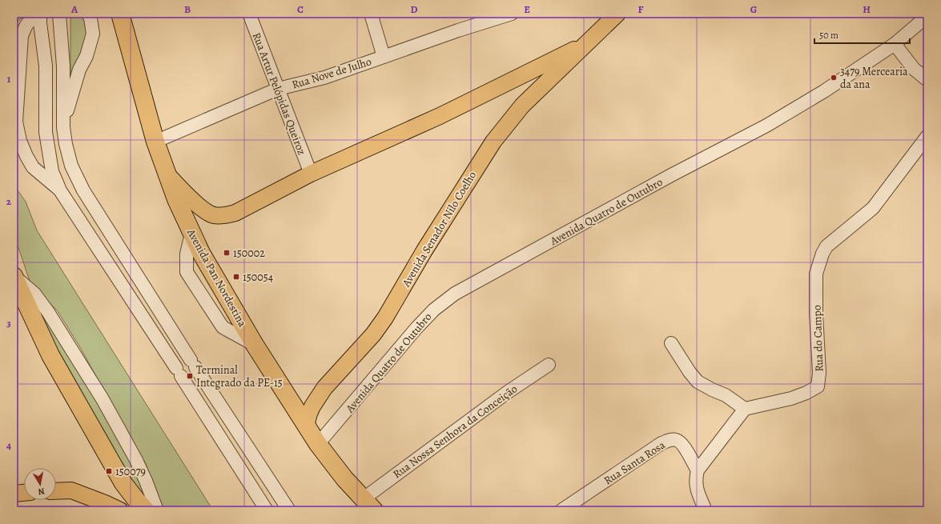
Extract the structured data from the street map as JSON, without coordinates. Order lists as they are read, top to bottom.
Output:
{
  "streets": {
    "highway": ["Avenida Pan Nordestina"],
    "main road": ["Avenida Senador Nilo Coelho"],
    "street": [
      "Rua Nove de Julho",
      "Rua Artur Pelópidas Queiroz",
      "Avenida Quatro de Outubro",
      "Rua do Campo",
      "Rua Nossa Senhora da Conceição",
      "Rua Santa Rosa"
    ]
  },
  "crossings": [
    ["Rua Nove de Julho", "Rua Artur Pelópidas Queiroz"],
    ["Rua Nove de Julho", "Avenida Pan Nordestina"],
    ["Rua Artur Pelópidas Queiroz", "Avenida Senador Nilo Coelho"],
    ["Avenida Quatro de Outubro", "Avenida Pan Nordestina"],
    ["Avenida Senador Nilo Coelho", "Avenida Pan Nordestina"],
    ["Avenida Pan Nordestina", "Rua Nossa Senhora da Conceição"]
  ],
  "places": {
    "other": ["3479 Mercearia da ana"],
    "transit": [
      "150002",
      "150054",
      "Terminal Integrado da PE-15",
      "150079"
    ]
  },
  "scale_bar": "50 m",
  "north": "bottom",
  "grid": {
    "columns": [
      "A",
      "B",
      "C",
      "D",
      "E",
      "F",
      "G",
      "H"
    ],
    "rows": [
      "1",
      "2",
      "3",
      "4"
    ]
  }
}
